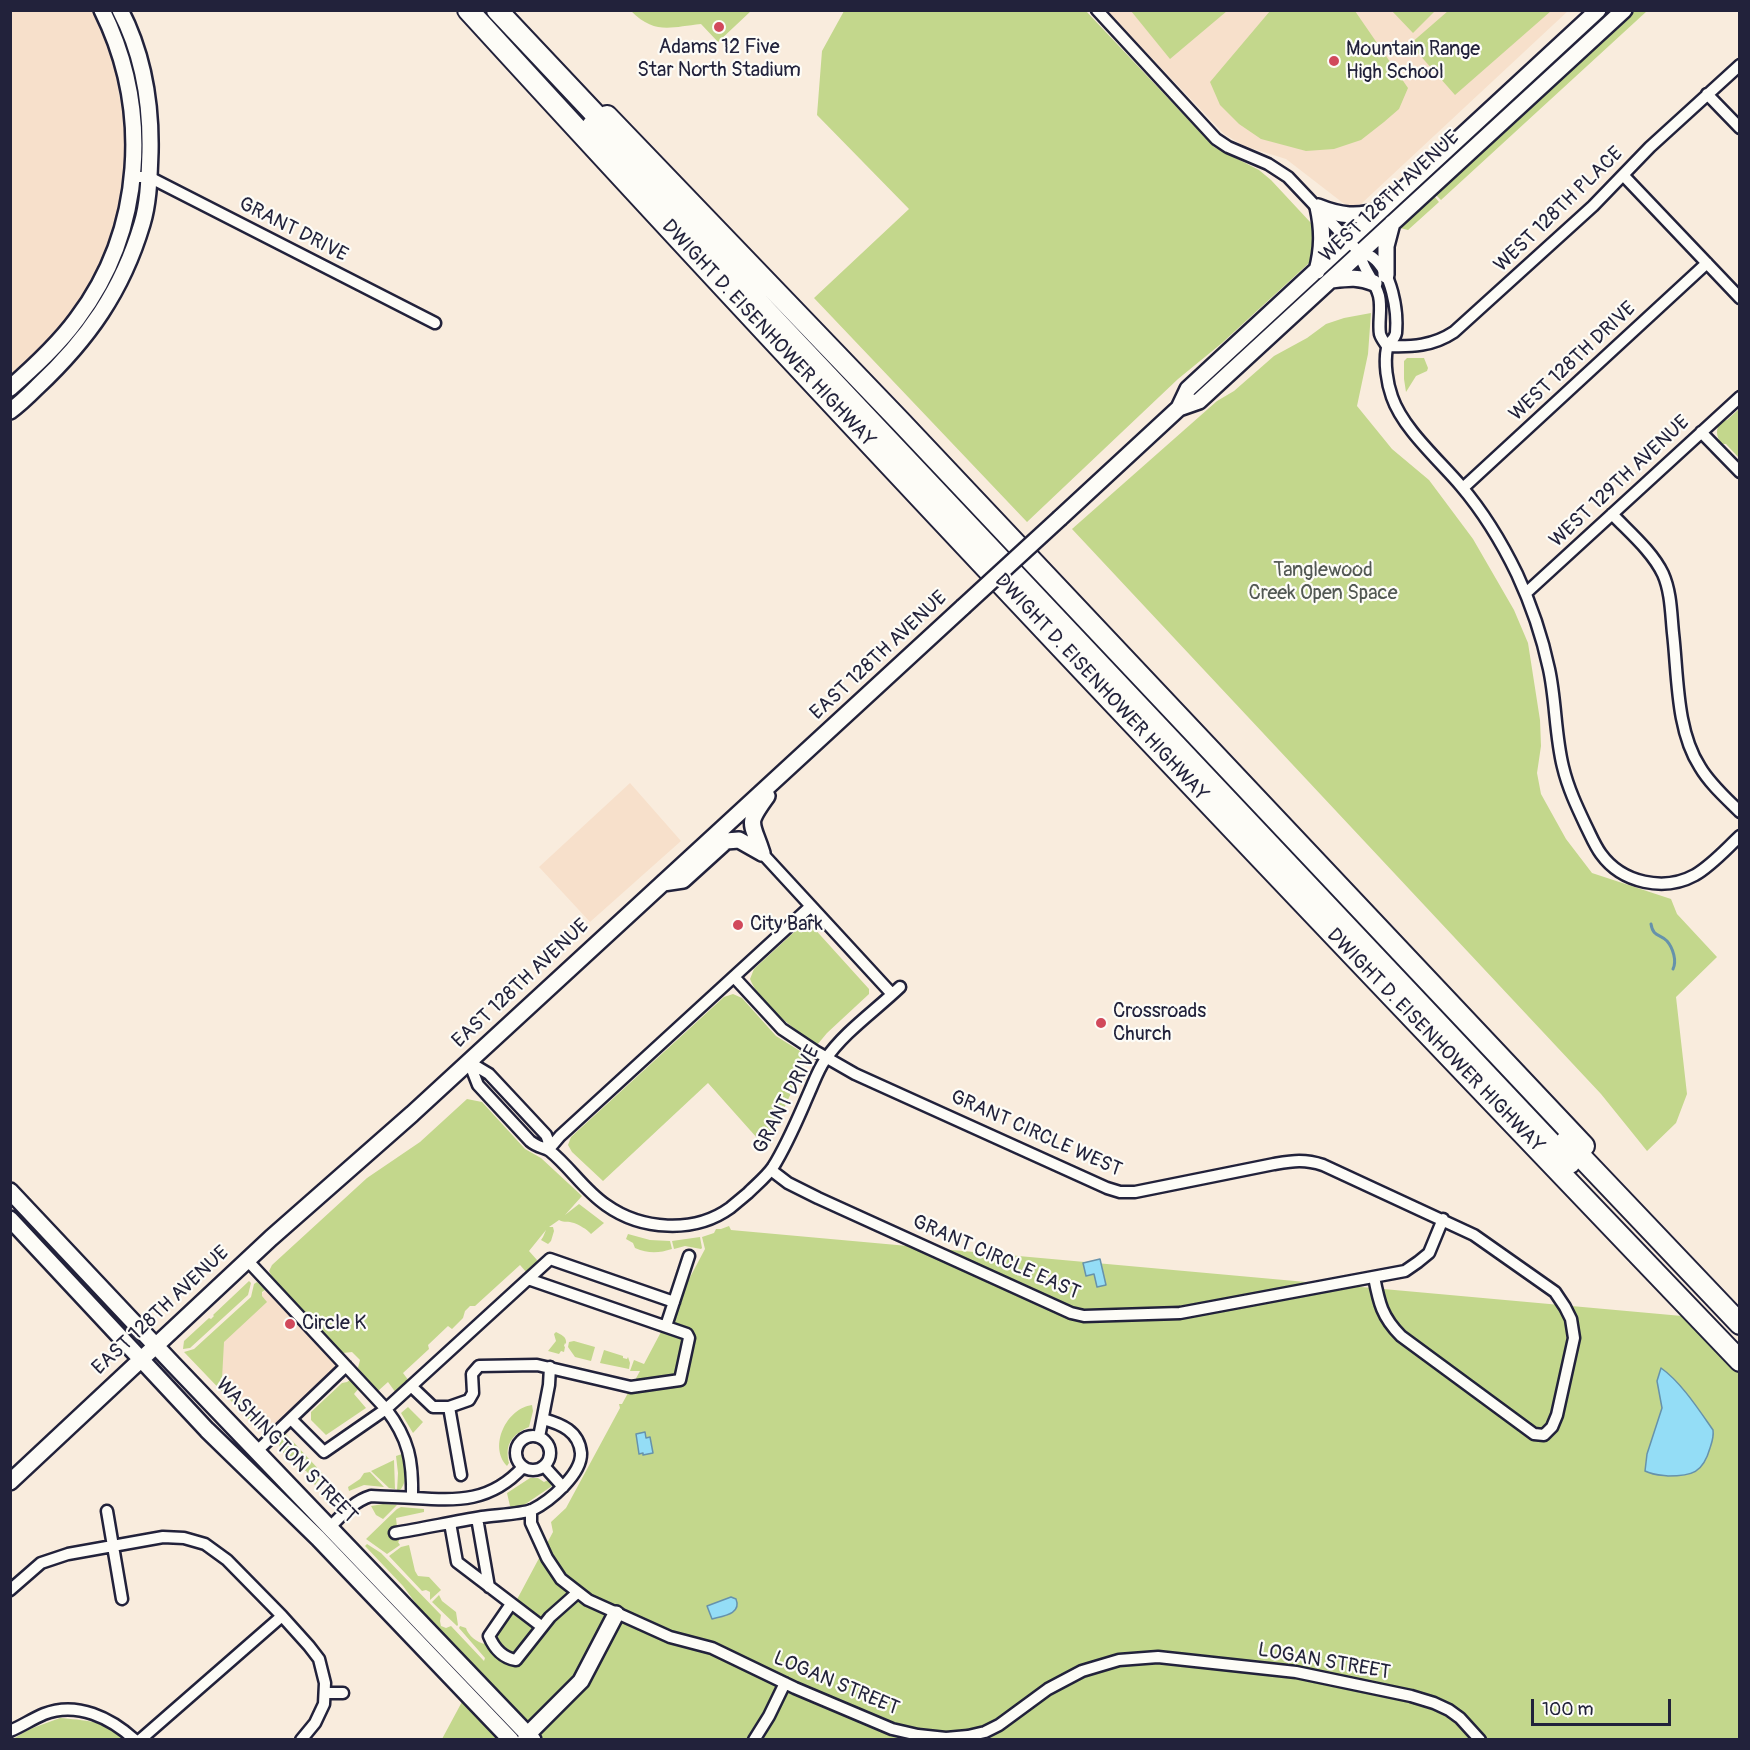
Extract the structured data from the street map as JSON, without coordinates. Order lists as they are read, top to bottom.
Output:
{
  "streets": {
    "highway": ["DWIGHT D. EISENHOWER HIGHWAY"],
    "main road": ["WEST 128TH AVENUE", "EAST 128TH AVENUE", "WASHINGTON STREET"],
    "street": [
      "WEST 128TH PLACE",
      "GRANT DRIVE",
      "WEST 128TH DRIVE",
      "WEST 129TH AVENUE",
      "GRANT CIRCLE WEST",
      "GRANT CIRCLE EAST",
      "LOGAN STREET"
    ]
  },
  "crossings": [
    ["WEST 128TH AVENUE", "EAST 128TH AVENUE"],
    ["GRANT DRIVE", "EAST 128TH AVENUE"],
    ["GRANT DRIVE", "GRANT CIRCLE WEST"],
    ["GRANT DRIVE", "GRANT CIRCLE EAST"],
    ["EAST 128TH AVENUE", "WASHINGTON STREET"],
    ["GRANT CIRCLE WEST", "GRANT CIRCLE EAST"]
  ],
  "parks": ["Tanglewood Creek Open Space"],
  "places": [
    "Adams 12 Five Star North Stadium",
    "Mountain Range High School",
    "City Bark",
    "Crossroads Church",
    "Circle K"
  ],
  "scale_bar": "100 m"
}
